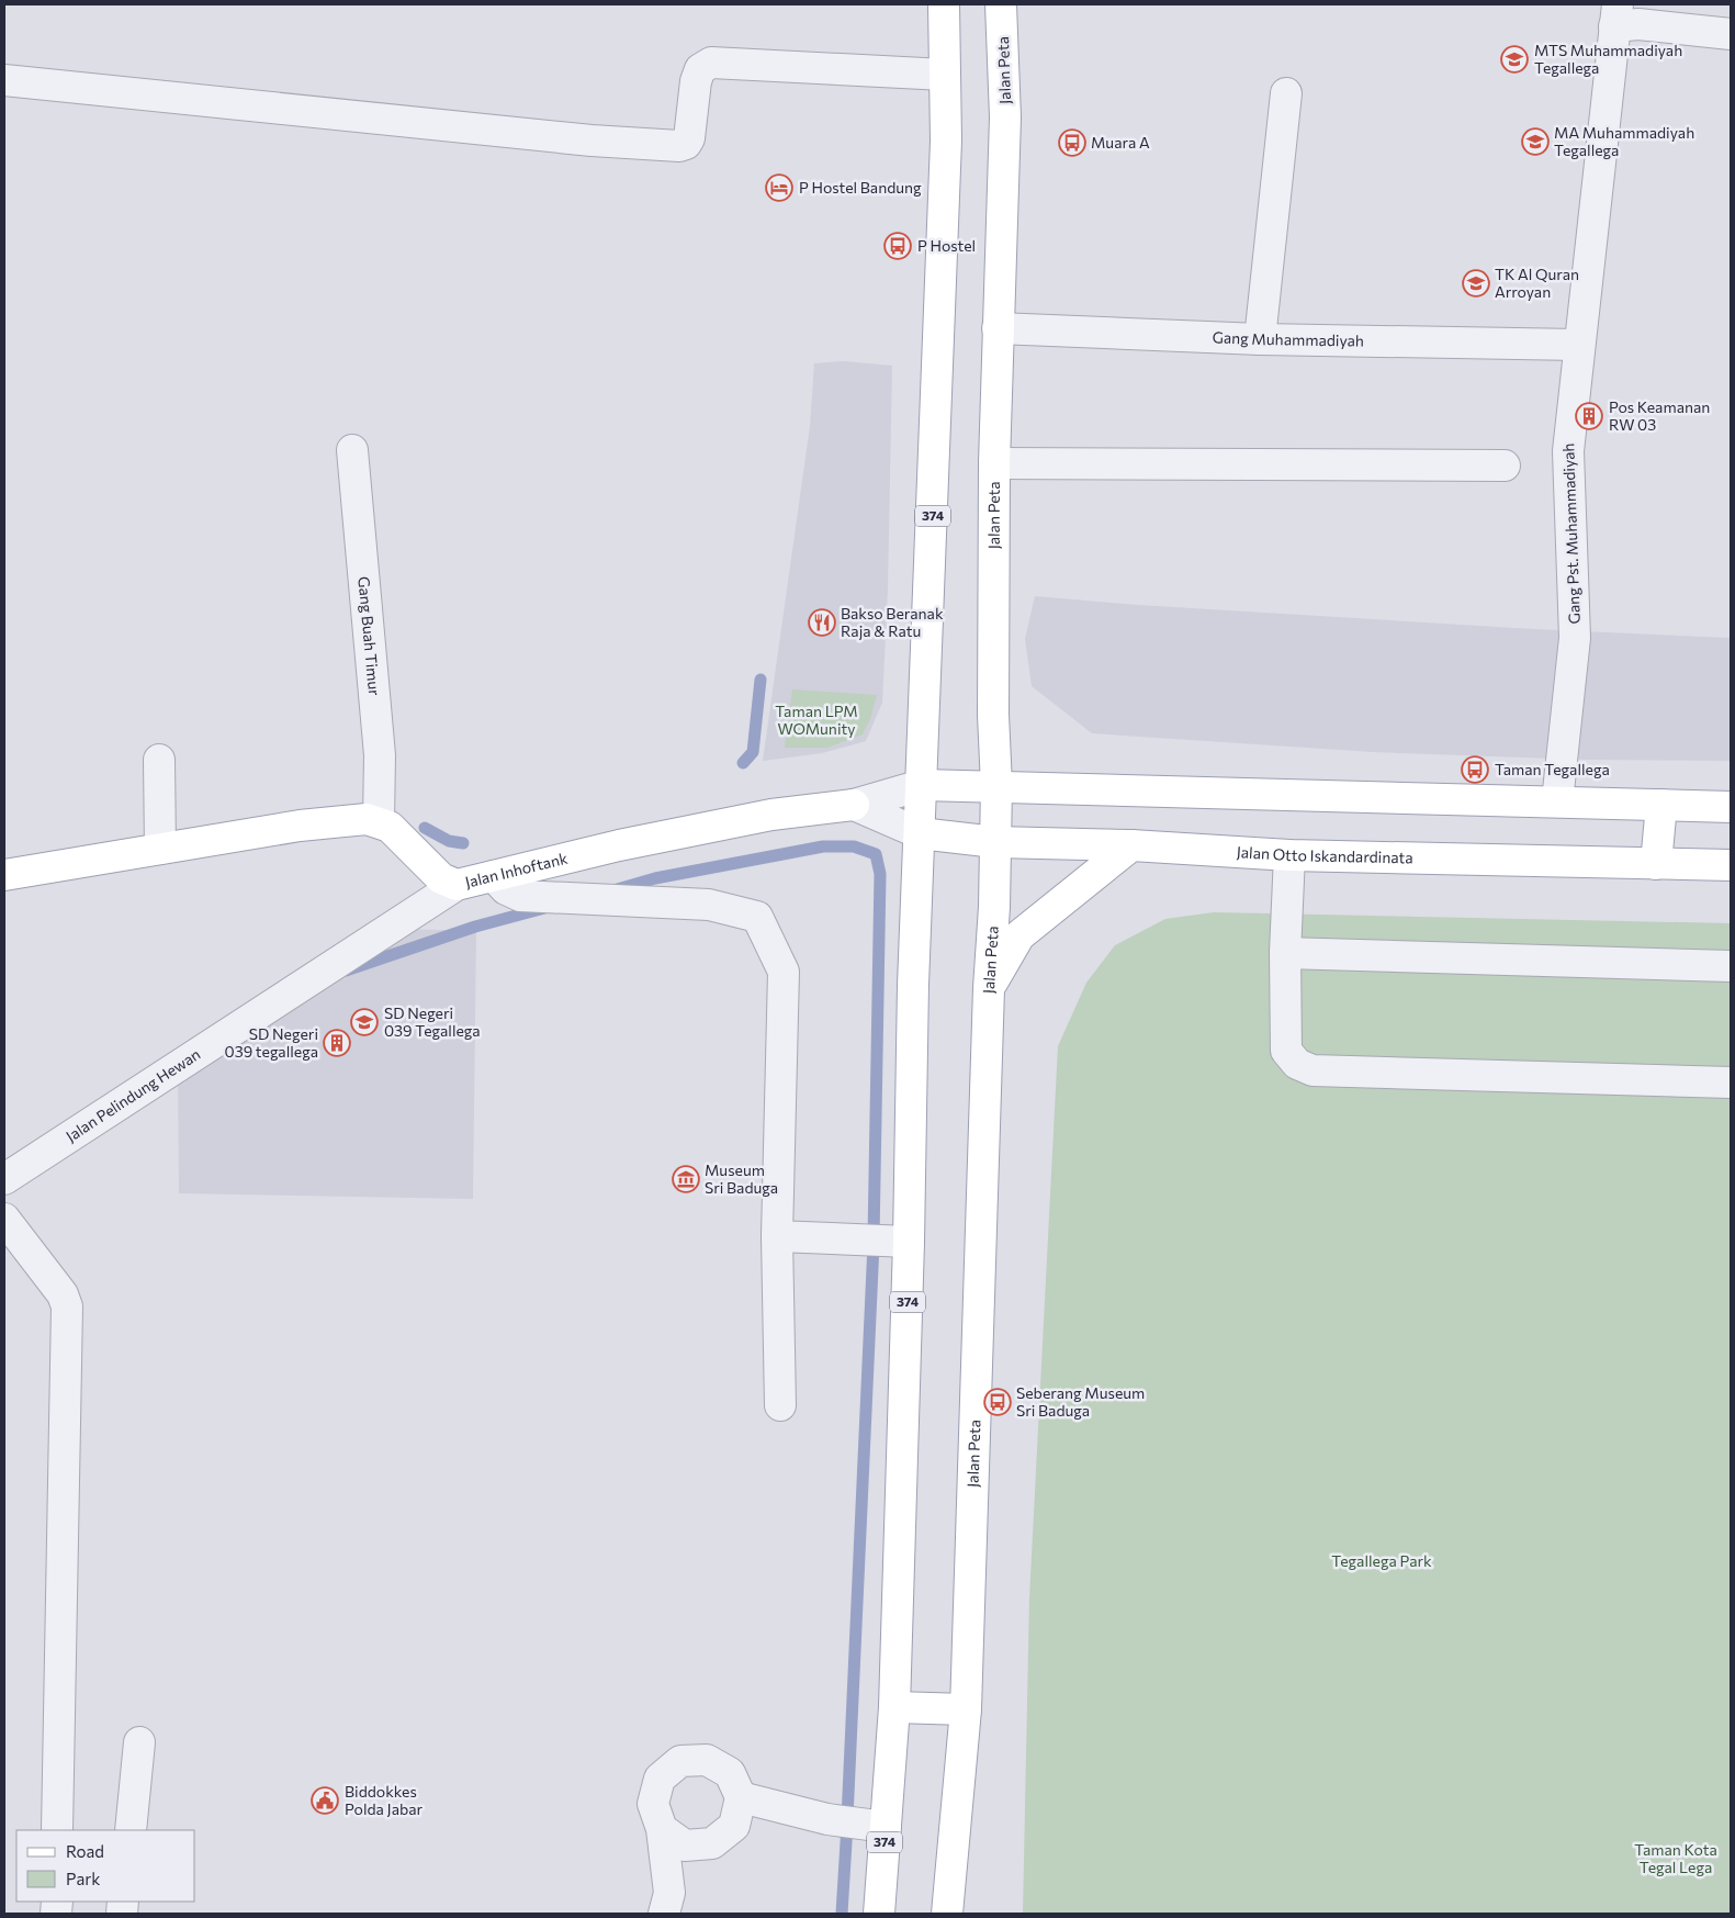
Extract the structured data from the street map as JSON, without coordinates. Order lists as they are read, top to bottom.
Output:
{
  "streets": {
    "main road": [
      "Jalan Peta",
      "374",
      "Jalan Otto Iskandardinata",
      "Jalan Inhoftank"
    ],
    "street": [
      "Gang Muhammadiyah",
      "Gang Pst. Muhammadiyah",
      "Gang Buah Timur",
      "Jalan Pelindung Hewan"
    ]
  },
  "crossings": [
    ["Jalan Peta", "Gang Muhammadiyah"],
    ["Jalan Peta", "Jalan Otto Iskandardinata"],
    ["Gang Muhammadiyah", "Gang Pst. Muhammadiyah"],
    ["374", "Jalan Otto Iskandardinata"],
    ["374", "Jalan Inhoftank"],
    ["Gang Buah Timur", "Jalan Inhoftank"],
    ["Jalan Inhoftank", "Jalan Pelindung Hewan"]
  ],
  "parks": ["Taman LPM WOMunity", "Tegallega Park", "Taman Kota Tegal Lega"],
  "places": {
    "school or university": [
      "MTS Muhammadiyah Tegallega",
      "MA Muhammadiyah Tegallega",
      "TK Al Quran Arroyan",
      "SD Negeri 039 Tegallega"
    ],
    "bus stop": [
      "Muara A",
      "P Hostel",
      "Taman Tegallega",
      "Seberang Museum Sri Baduga"
    ],
    "hotel": ["P Hostel Bandung"],
    "building": ["Pos Keamanan RW 03", "SD Negeri 039 tegallega"],
    "restaurant": ["Bakso Beranak Raja & Ratu"],
    "museum": ["Museum Sri Baduga"],
    "public building": ["Biddokkes Polda Jabar"]
  },
  "legend": ["Road", "Park"]
}
